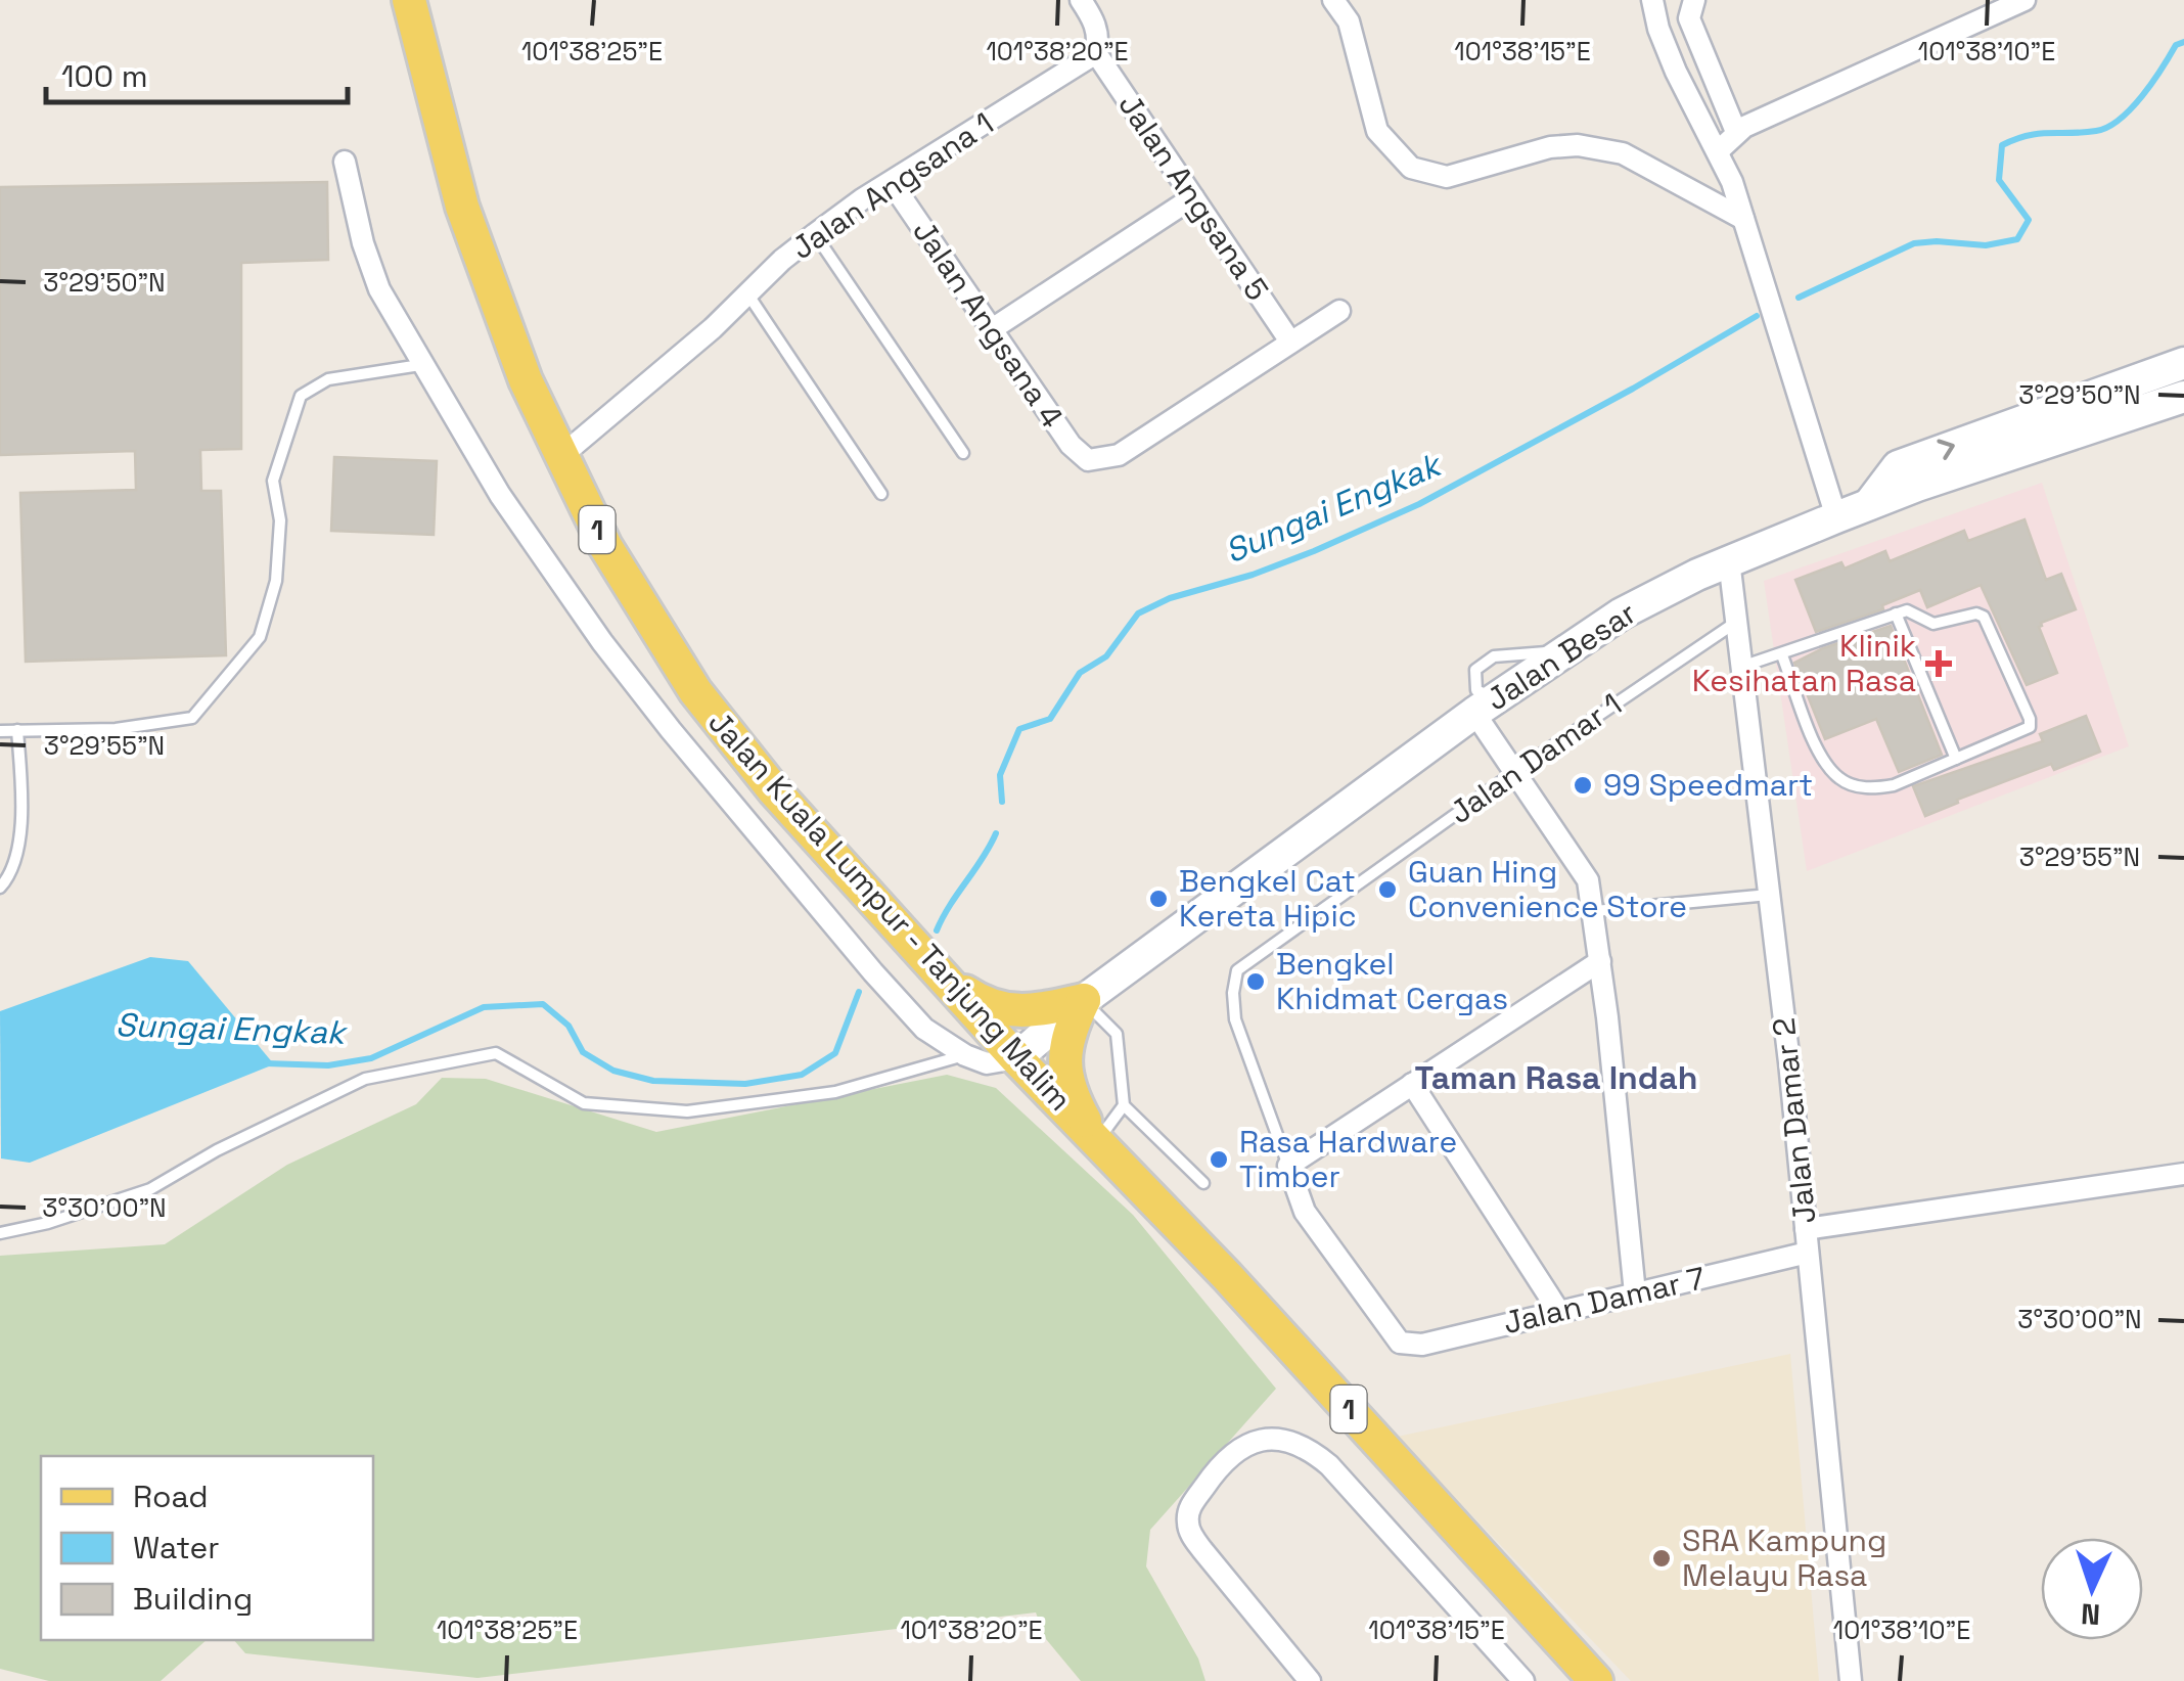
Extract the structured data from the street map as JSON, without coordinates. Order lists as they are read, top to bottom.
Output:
{
  "streets": {
    "main road": ["1", "Jalan Besar", "Jalan Kuala Lumpur - Tanjung Malim"],
    "street": [
      "Jalan Angsana 1",
      "Jalan Angsana 5",
      "Jalan Angsana 4",
      "Jalan Damar 2",
      "Jalan Damar 7"
    ],
    "lane": ["Jalan Damar 1"]
  },
  "crossings": [
    ["Jalan Angsana 1", "Jalan Angsana 5"],
    ["Jalan Angsana 1", "Jalan Angsana 4"],
    ["Jalan Angsana 1", "Jalan Kuala Lumpur - Tanjung Malim"],
    ["Jalan Angsana 5", "Jalan Angsana 4"],
    ["Jalan Besar", "Jalan Kuala Lumpur - Tanjung Malim"],
    ["Jalan Besar", "Jalan Damar 2"],
    ["Jalan Damar 1", "Jalan Damar 2"],
    ["Jalan Damar 1", "Jalan Damar 7"],
    ["Jalan Damar 2", "Jalan Damar 7"]
  ],
  "districts": ["Taman Rasa Indah"],
  "water": ["Sungai Engkak"],
  "places": {
    "health": ["Klinik Kesihatan Rasa"],
    "other": [
      "99 Speedmart",
      "Guan Hing Convenience Store",
      "Bengkel Cat Kereta Hipic",
      "Bengkel Khidmat Cergas",
      "Rasa Hardware Timber",
      "SRA Kampung Melayu Rasa"
    ]
  },
  "legend": ["Road", "Water", "Building"],
  "scale_bar": "100 m",
  "north": "bottom",
  "coordinates": [
    "101°38'25\"E",
    "101°38'20\"E",
    "101°38'15\"E",
    "101°38'10\"E",
    "3°29'50\"N",
    "3°29'55\"N",
    "3°30'00\"N"
  ]
}
